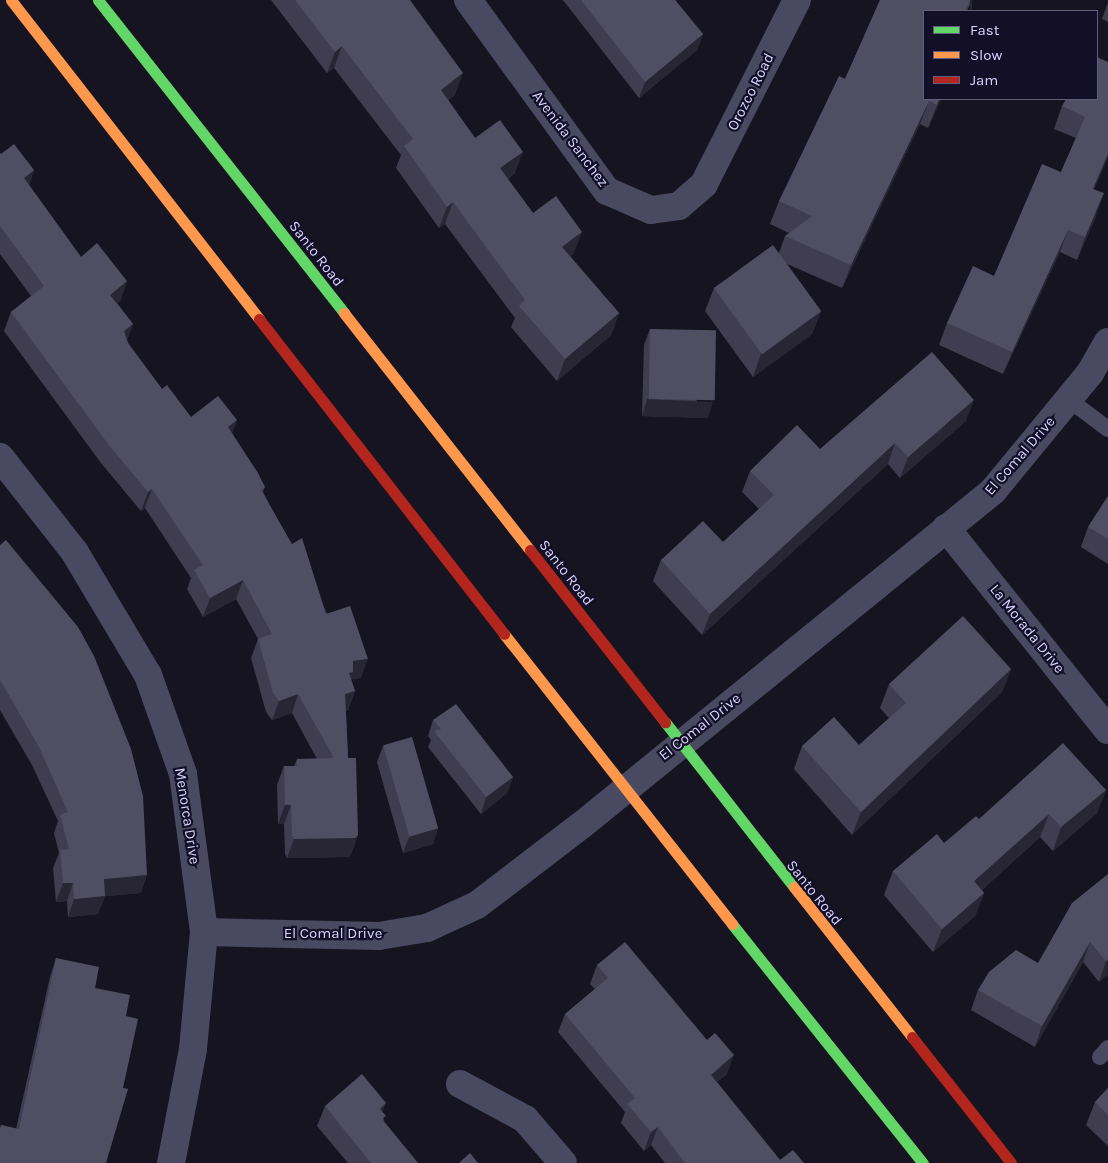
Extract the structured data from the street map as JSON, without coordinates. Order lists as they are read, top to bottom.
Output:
{
  "streets": {
    "main road": ["Santo Road"],
    "street": [
      "Orozco Road",
      "Avenida Sanchez",
      "El Comal Drive",
      "La Morada Drive",
      "Menorca Drive"
    ]
  },
  "crossings": [
    ["Orozco Road", "Avenida Sanchez"],
    ["Santo Road", "El Comal Drive"],
    ["El Comal Drive", "La Morada Drive"],
    ["El Comal Drive", "Menorca Drive"]
  ],
  "legend": ["Fast", "Slow", "Jam"]
}
